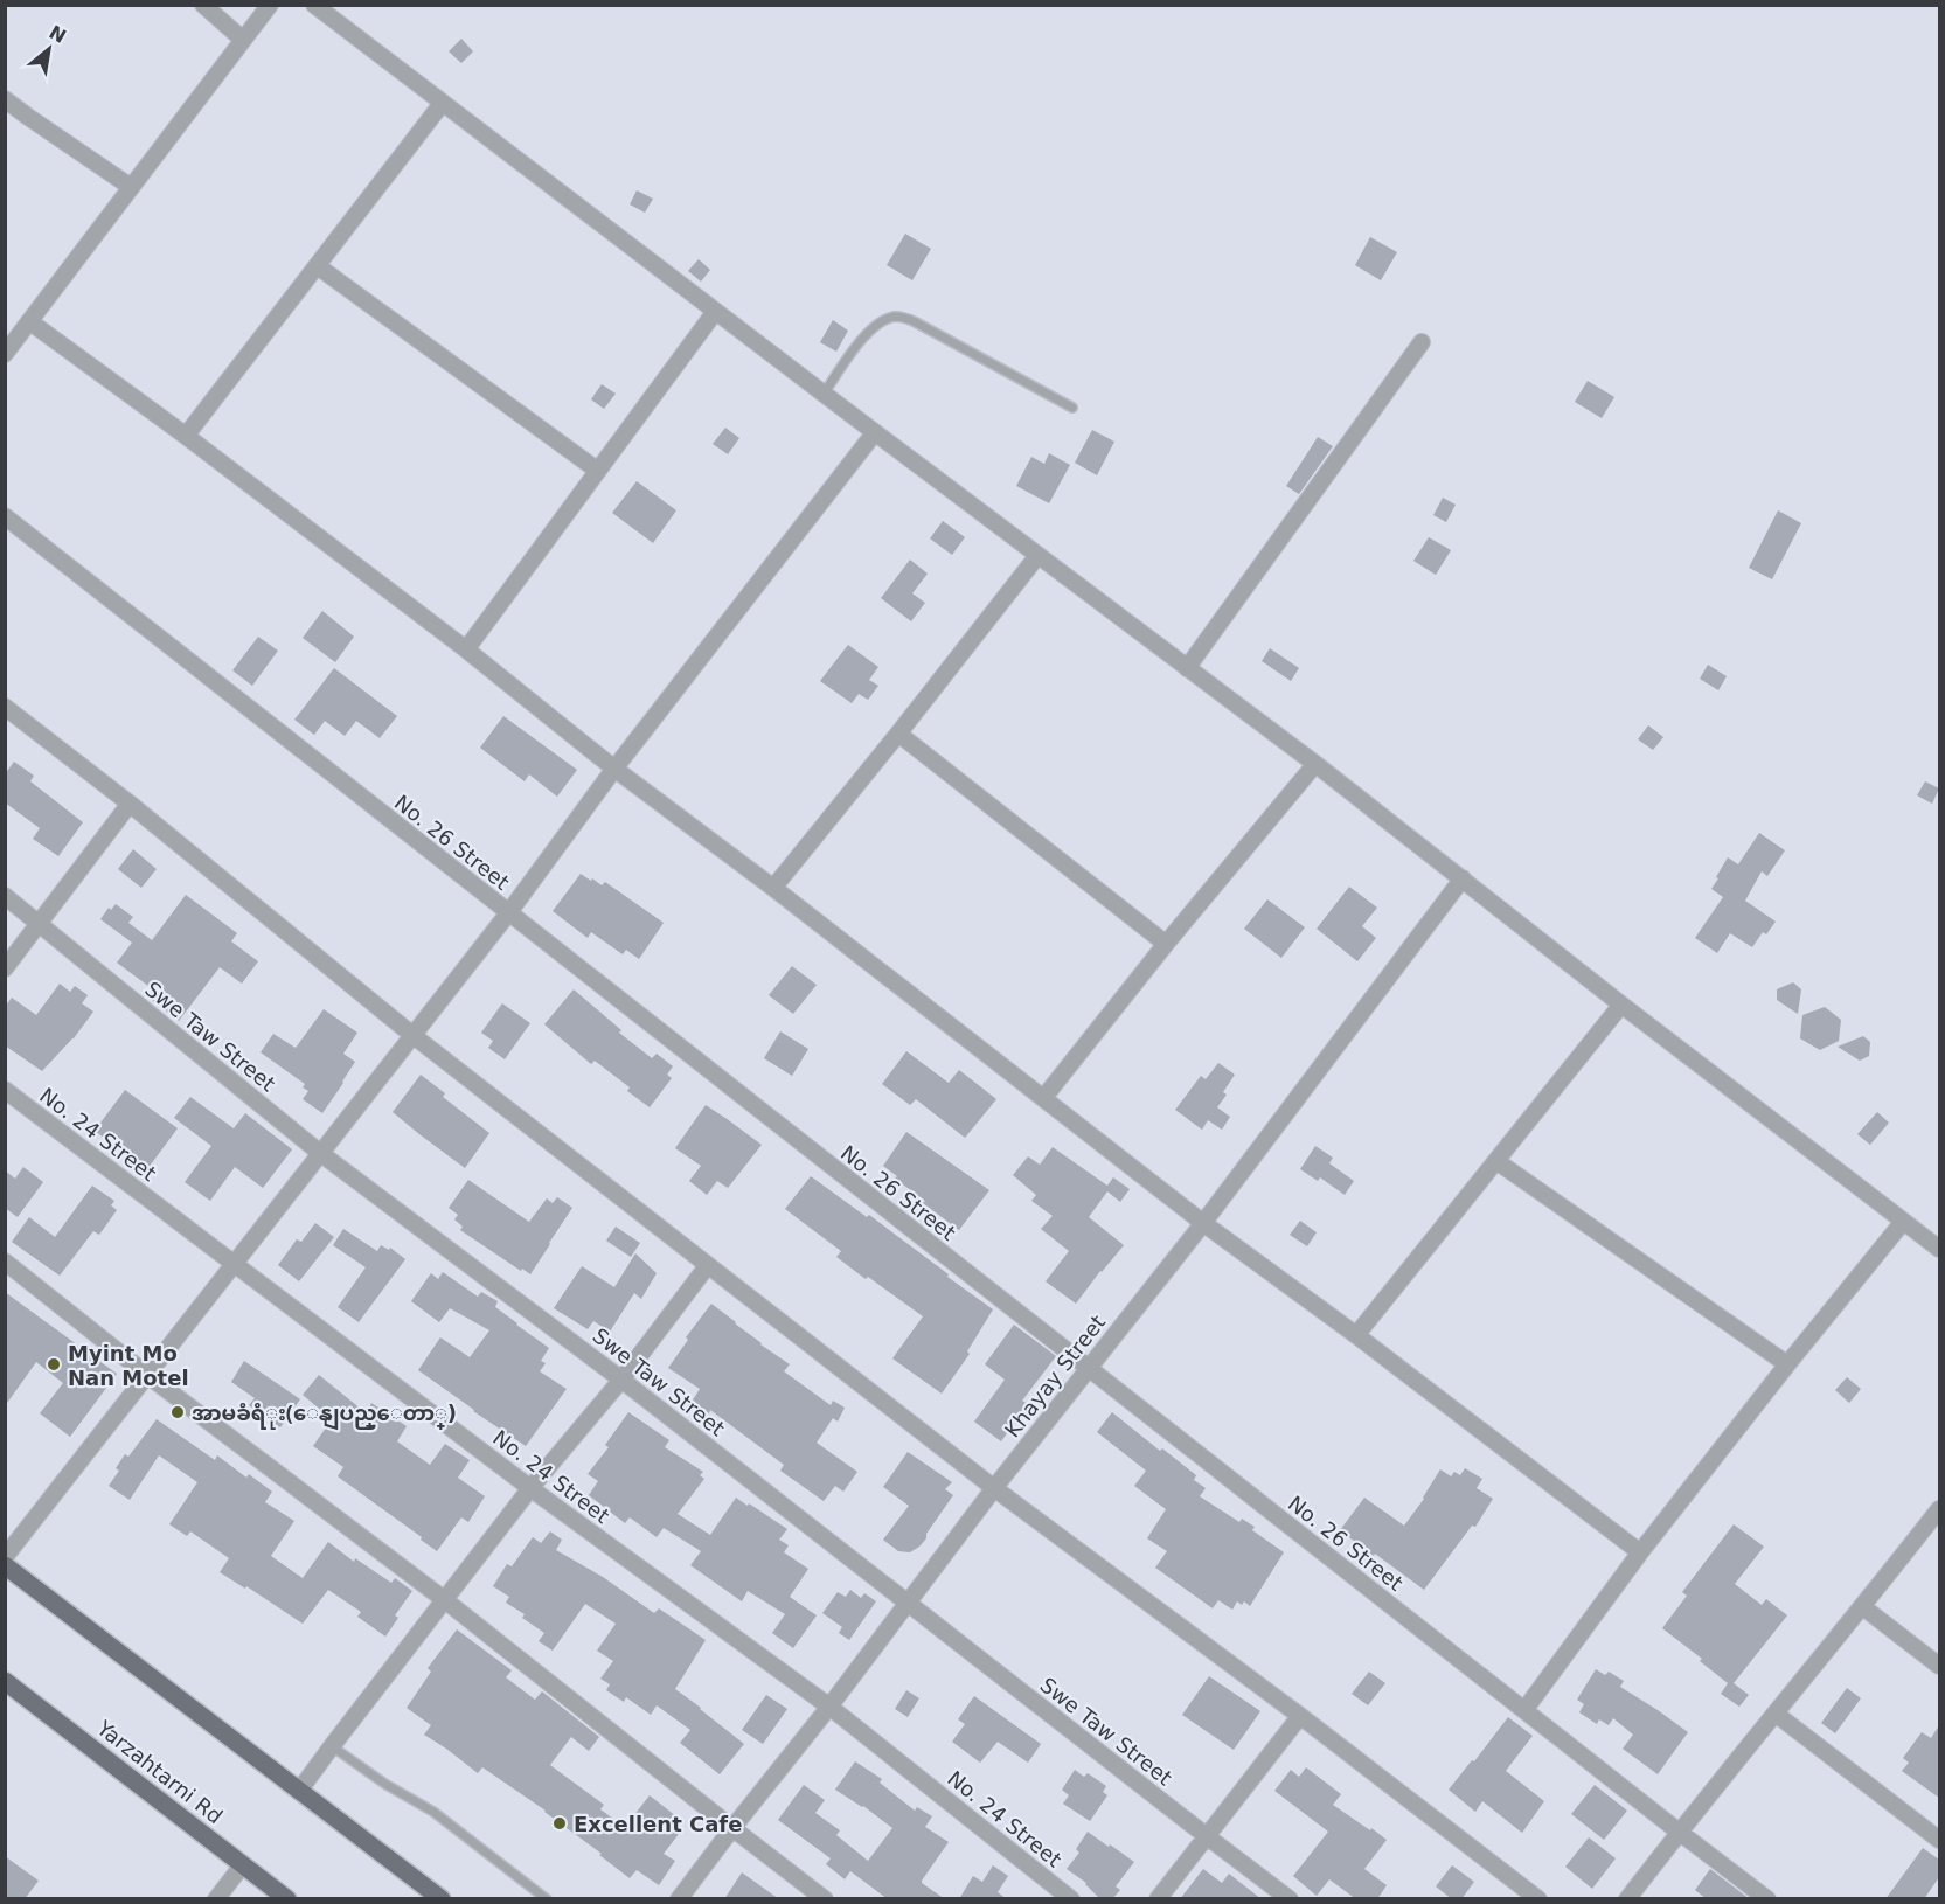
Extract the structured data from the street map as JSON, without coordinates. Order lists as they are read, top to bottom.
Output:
{
  "streets": {
    "main road": ["Yarzahtarni Rd"],
    "street": [
      "No. 26 Street",
      "Swe Taw Street",
      "No. 24 Street",
      "Khayay Street"
    ]
  },
  "crossings": [
    ["No. 26 Street", "Khayay Street"],
    ["Swe Taw Street", "Khayay Street"],
    ["No. 24 Street", "Khayay Street"]
  ],
  "places": ["Myint Mo Nan Motel", "အာမခံရံုး(ေနျပည္ေတာ္)", "Excellent Cafe"],
  "north": "top right"
}
